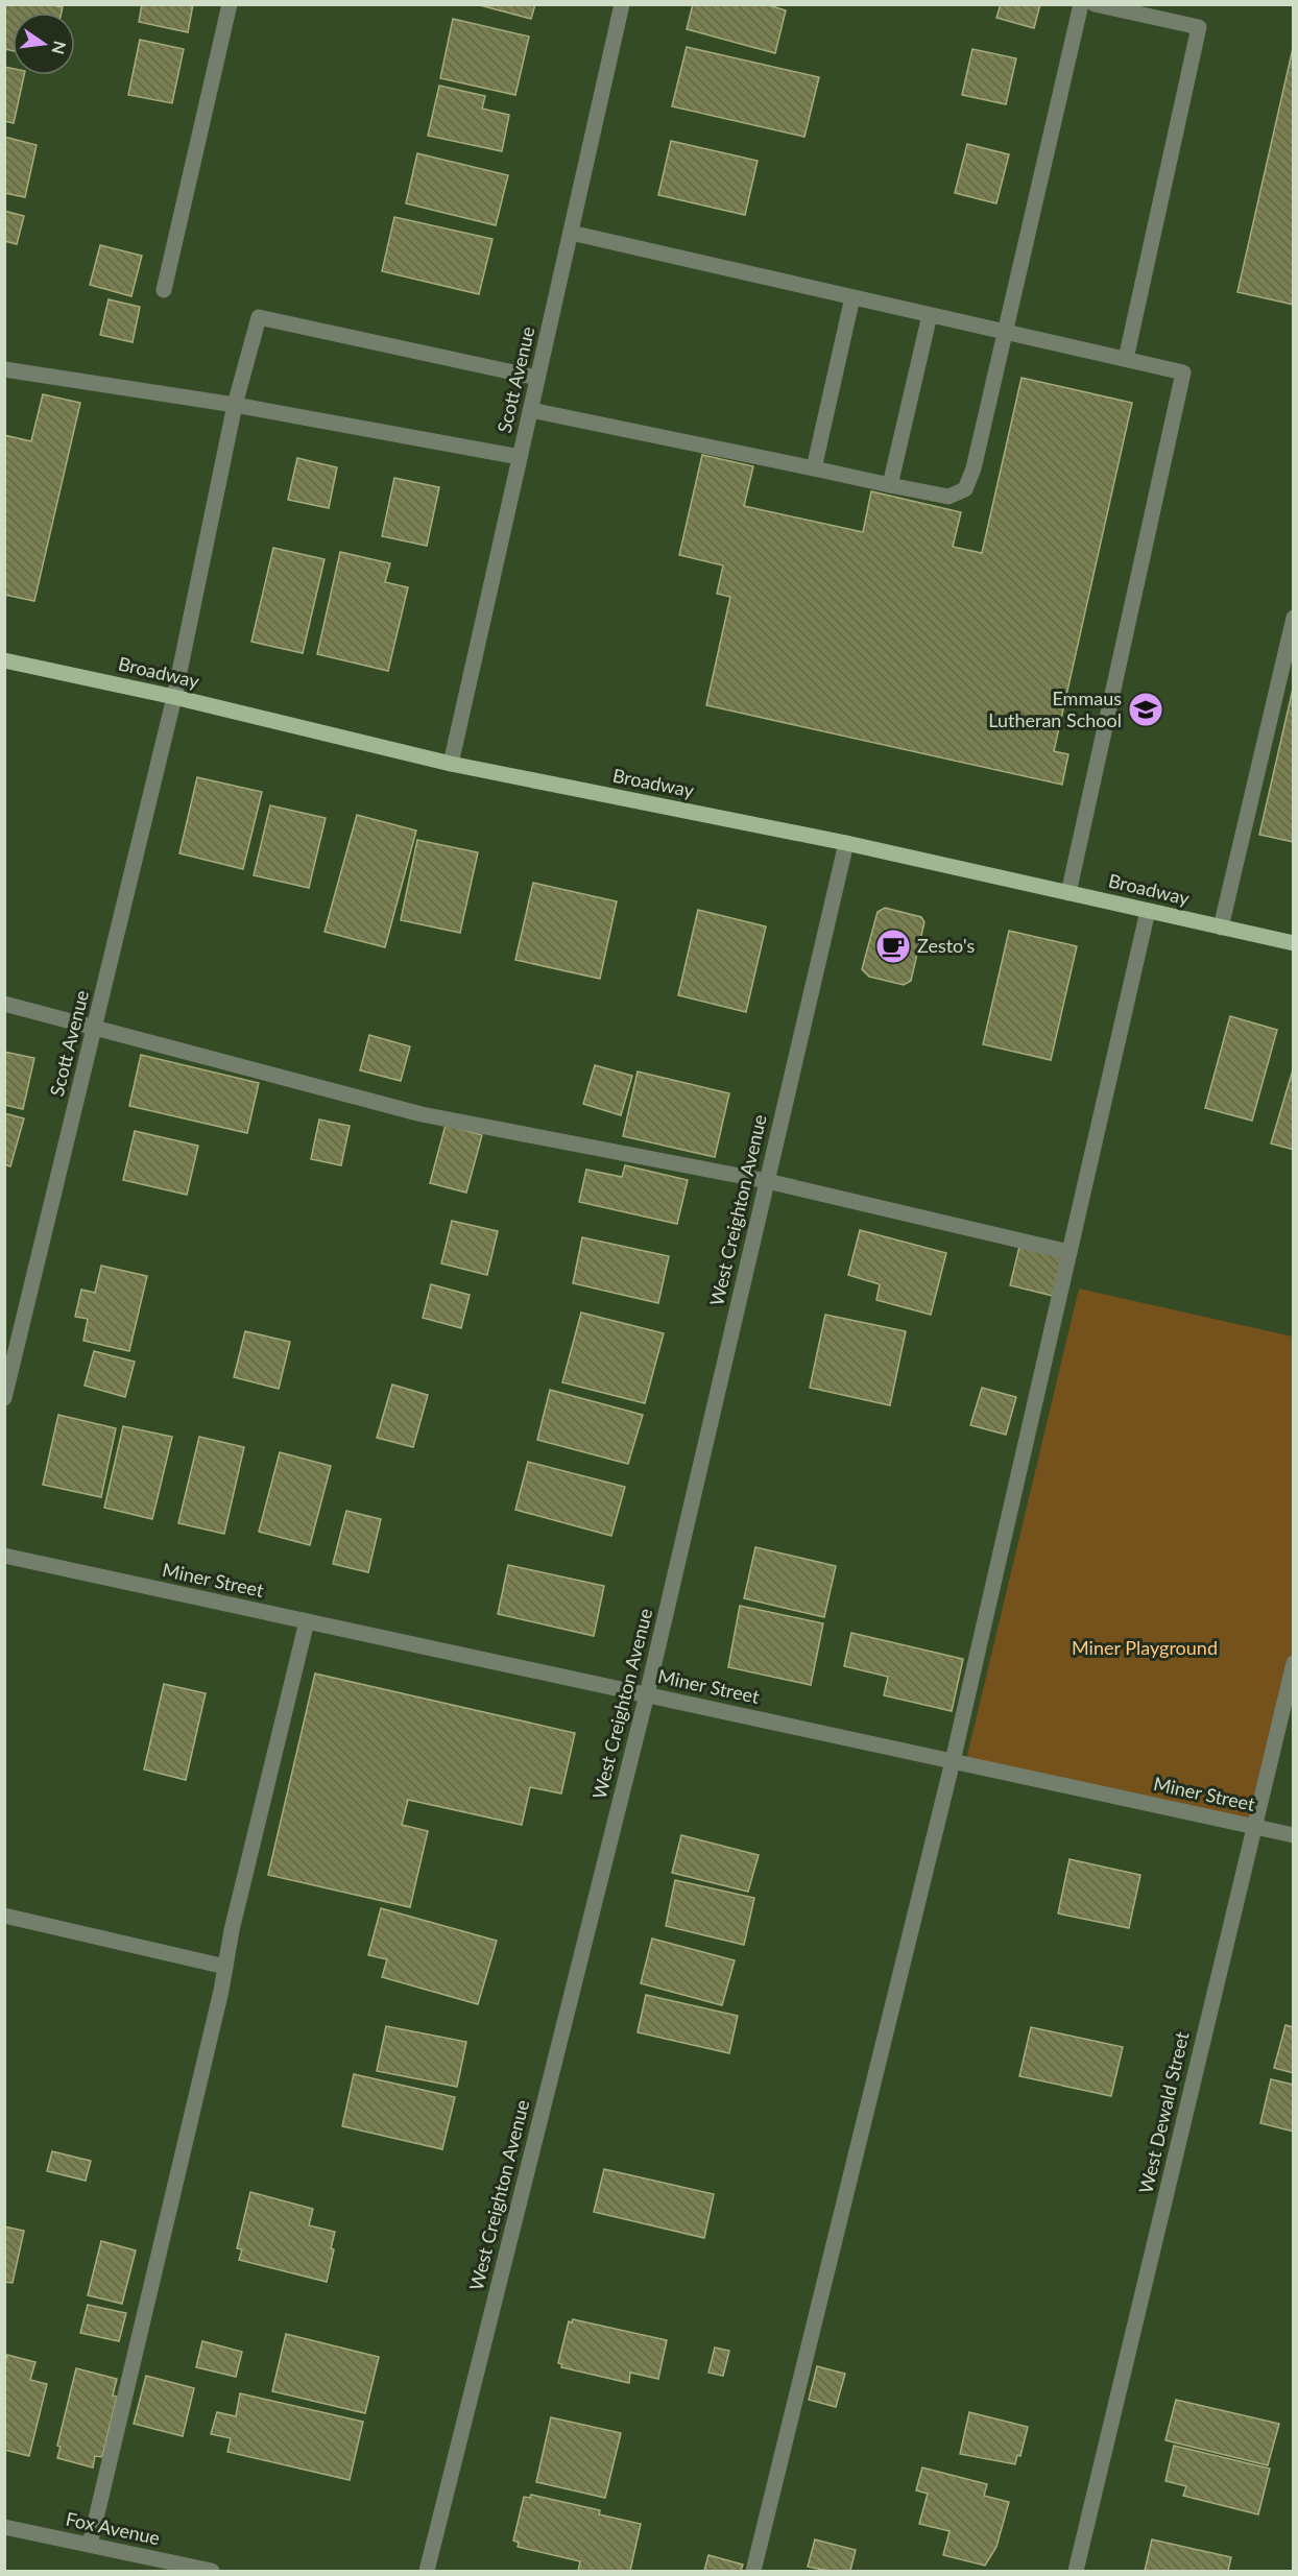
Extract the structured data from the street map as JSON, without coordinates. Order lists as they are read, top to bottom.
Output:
{
  "streets": {
    "main road": ["Broadway"],
    "street": [
      "Scott Avenue",
      "West Creighton Avenue",
      "Miner Street",
      "West Dewald Street",
      "Fox Avenue"
    ]
  },
  "crossings": [
    ["Scott Avenue", "Broadway"],
    ["Broadway", "West Creighton Avenue"],
    ["West Creighton Avenue", "Miner Street"],
    ["Miner Street", "West Dewald Street"]
  ],
  "parks": ["Miner Playground"],
  "places": {
    "school or university": ["Emmaus Lutheran School"],
    "cafe": ["Zesto's"]
  },
  "north": "right"
}
